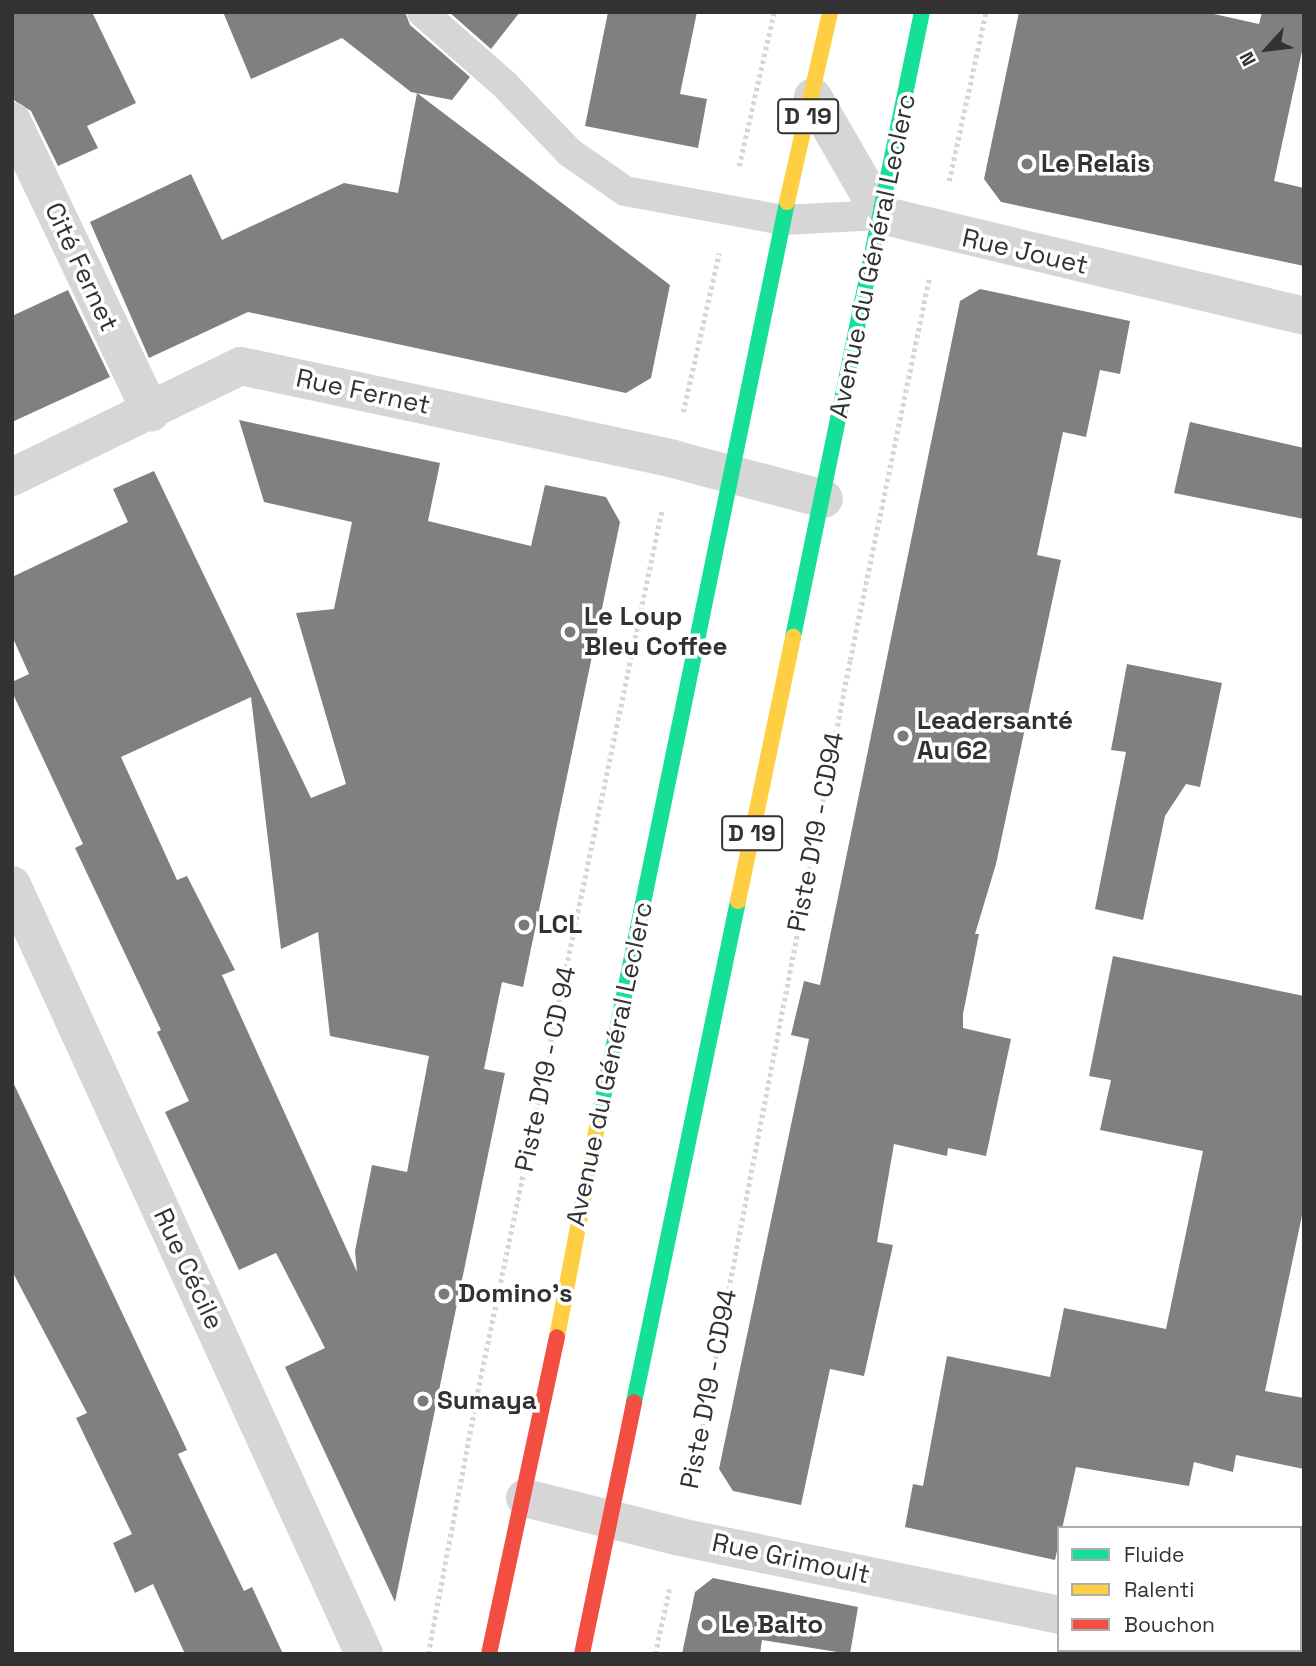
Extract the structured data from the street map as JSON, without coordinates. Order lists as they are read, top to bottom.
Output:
{
  "streets": {
    "main road": ["D 19", "Avenue du Général Leclerc"],
    "street": [
      "Rue Jouet",
      "Cité Fernet",
      "Rue Fernet",
      "Rue Cécile",
      "Rue Grimoult"
    ],
    "path": ["Piste D19 - CD94", "Piste D19 - CD 94"]
  },
  "crossings": [
    ["Rue Jouet", "Avenue du Général Leclerc"],
    ["Rue Jouet", "Piste D19 - CD94"],
    ["Avenue du Général Leclerc", "Rue Fernet"],
    ["Avenue du Général Leclerc", "Rue Grimoult"],
    ["Cité Fernet", "Rue Fernet"],
    ["Piste D19 - CD94", "Rue Grimoult"]
  ],
  "places": [
    "Le Relais",
    "Le Loup Bleu Coffee",
    "Leadersanté Au 62",
    "LCL",
    "Domino's",
    "Sumaya",
    "Le Balto"
  ],
  "legend": ["Fluide", "Ralenti", "Bouchon"],
  "north": "bottom left"
}
